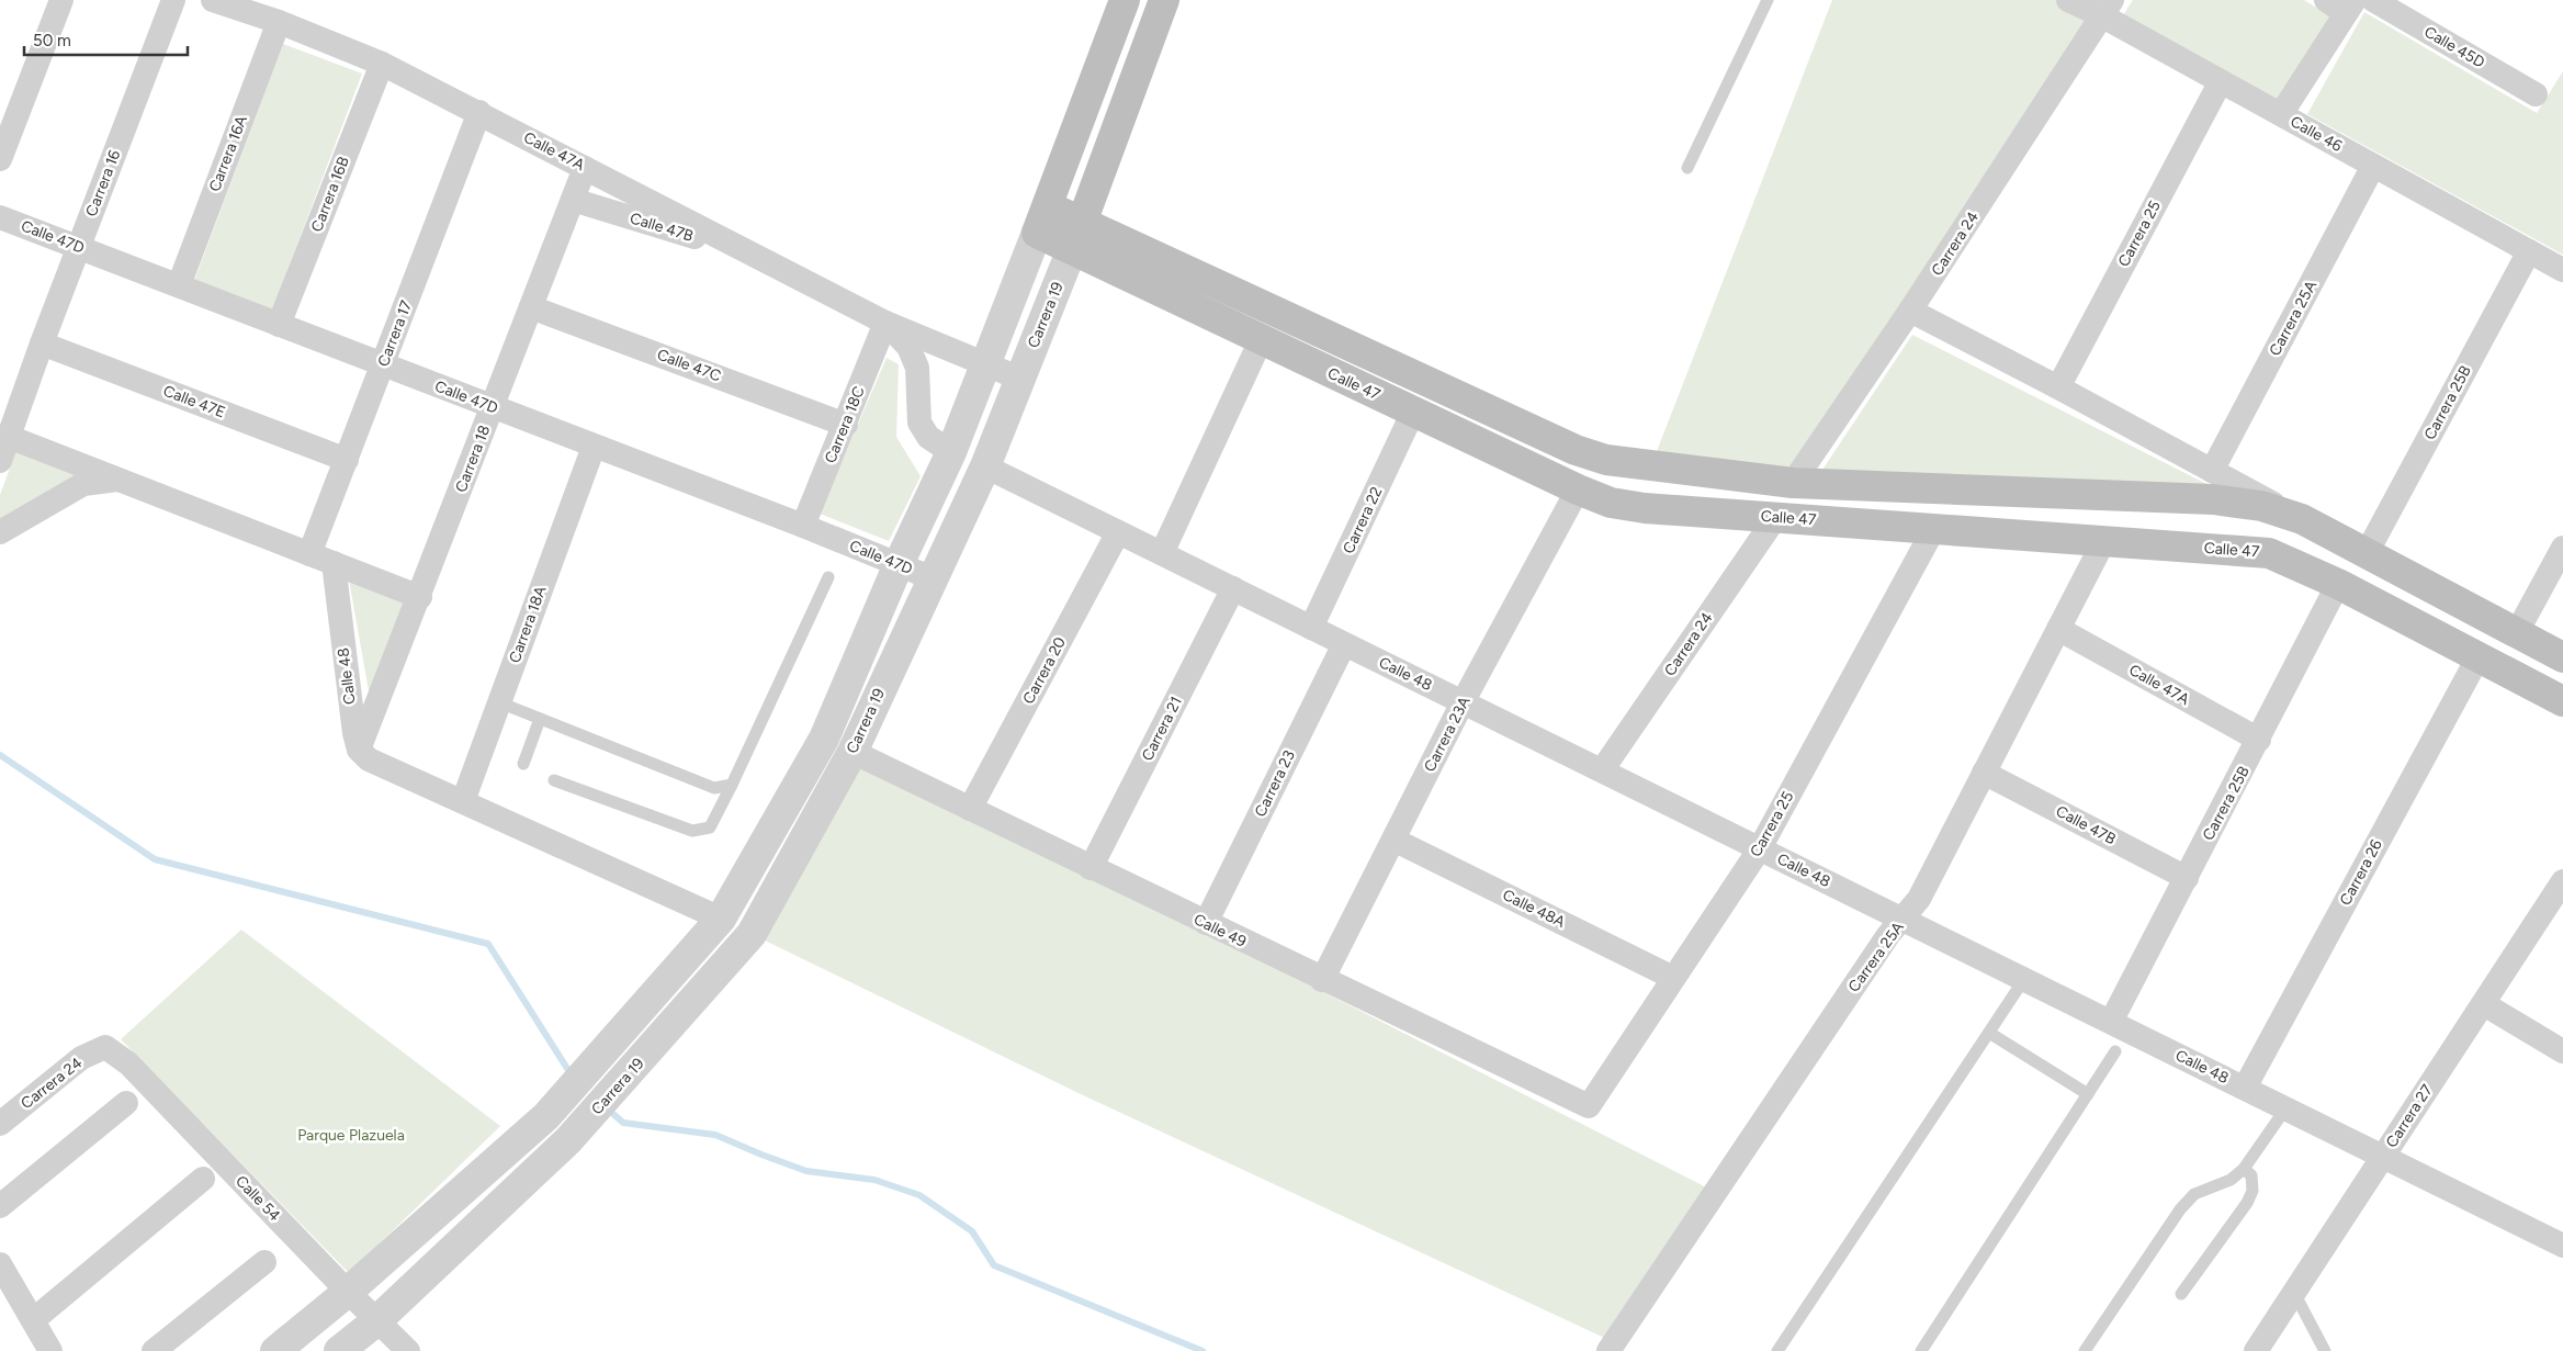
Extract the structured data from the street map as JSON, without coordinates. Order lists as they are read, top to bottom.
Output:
{
  "streets": {
    "main road": ["Carrera 19", "Calle 47"],
    "street": [
      "Calle 45D",
      "Calle 46",
      "Calle 47A",
      "Carrera 16A",
      "Carrera 16",
      "Carrera 16B",
      "Calle 47B",
      "Carrera 25",
      "Calle 47D",
      "Carrera 24",
      "Carrera 25A",
      "Carrera 17",
      "Calle 47C",
      "Calle 47E",
      "Carrera 25B",
      "Carrera 18C",
      "Carrera 18",
      "Carrera 22",
      "Carrera 18A",
      "Carrera 20",
      "Calle 48",
      "Carrera 21",
      "Carrera 23A",
      "Carrera 23",
      "Carrera 26",
      "Calle 48A",
      "Calle 49",
      "Carrera 27",
      "Calle 54"
    ]
  },
  "crossings": [
    ["Calle 46", "Carrera 25"],
    ["Calle 46", "Carrera 24"],
    ["Calle 46", "Carrera 25A"],
    ["Calle 46", "Carrera 25B"],
    ["Calle 47A", "Carrera 16A"],
    ["Calle 47A", "Carrera 16B"],
    ["Calle 47A", "Calle 47B"],
    ["Calle 47A", "Carrera 25A"],
    ["Calle 47A", "Carrera 17"],
    ["Calle 47A", "Carrera 25B"],
    ["Calle 47A", "Carrera 18C"],
    ["Calle 47A", "Carrera 18"],
    ["Carrera 16A", "Calle 47D"],
    ["Carrera 16", "Calle 47D"],
    ["Carrera 16", "Calle 47E"],
    ["Carrera 16B", "Calle 47D"],
    ["Calle 47B", "Carrera 25A"],
    ["Calle 47B", "Carrera 25B"],
    ["Calle 47B", "Carrera 18"],
    ["Carrera 25", "Calle 47"],
    ["Carrera 25", "Calle 48"],
    ["Carrera 25", "Calle 48A"],
    ["Carrera 25", "Calle 49"],
    ["Calle 47D", "Carrera 19"],
    ["Calle 47D", "Carrera 17"],
    ["Calle 47D", "Carrera 18C"],
    ["Calle 47D", "Carrera 18"],
    ["Calle 47D", "Carrera 18A"],
    ["Carrera 24", "Calle 47"],
    ["Carrera 24", "Calle 48"],
    ["Carrera 24", "Calle 54"],
    ["Carrera 19", "Calle 47"],
    ["Carrera 19", "Calle 48"],
    ["Carrera 19", "Calle 49"],
    ["Carrera 19", "Calle 54"],
    ["Carrera 25A", "Calle 47"],
    ["Carrera 25A", "Calle 48"],
    ["Carrera 17", "Calle 47E"],
    ["Calle 47C", "Carrera 18C"],
    ["Calle 47C", "Carrera 18"],
    ["Calle 47", "Carrera 25B"],
    ["Calle 47", "Carrera 22"],
    ["Calle 47", "Carrera 23A"],
    ["Calle 47", "Carrera 26"],
    ["Carrera 25B", "Calle 48"],
    ["Carrera 18", "Calle 48"],
    ["Carrera 22", "Calle 48"],
    ["Carrera 20", "Calle 48"],
    ["Carrera 20", "Calle 49"],
    ["Calle 48", "Carrera 21"],
    ["Calle 48", "Carrera 23A"],
    ["Calle 48", "Carrera 23"],
    ["Calle 48", "Carrera 26"],
    ["Calle 48", "Carrera 27"],
    ["Carrera 21", "Calle 49"],
    ["Carrera 23A", "Calle 48A"],
    ["Carrera 23A", "Calle 49"],
    ["Carrera 23", "Calle 49"]
  ],
  "parks": ["Parque Plazuela"],
  "scale_bar": "50 m"
}
